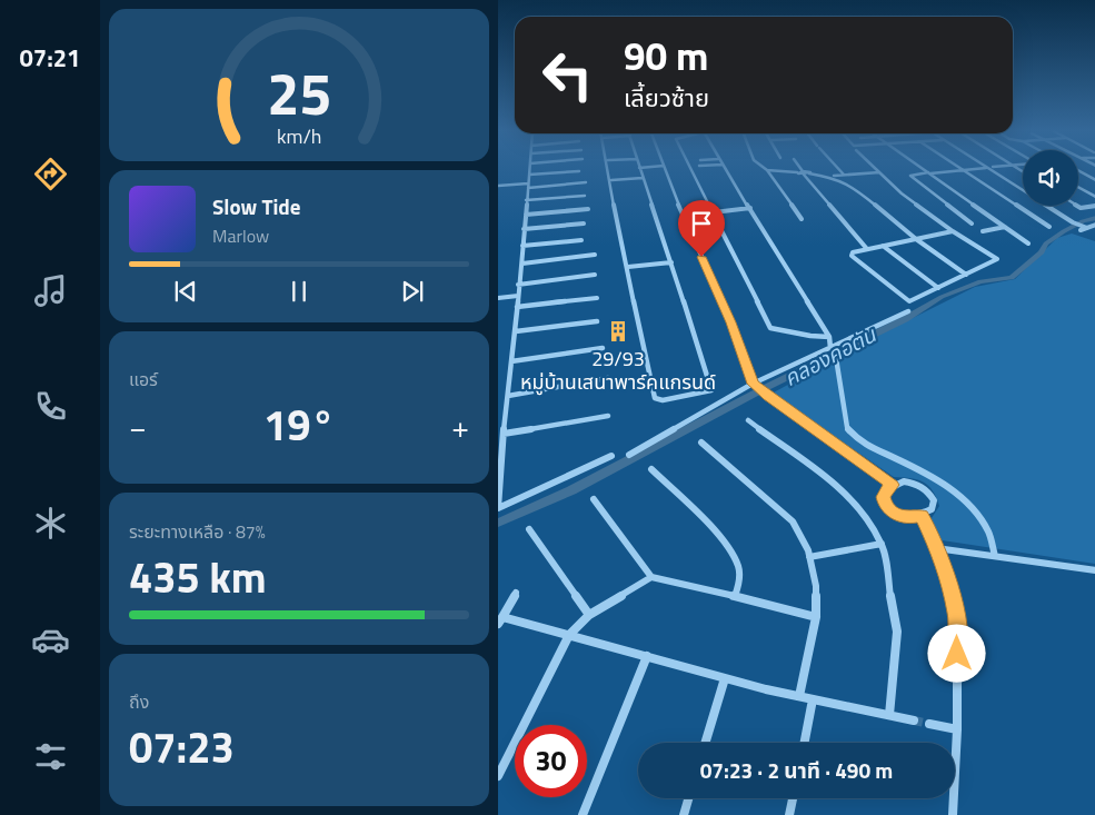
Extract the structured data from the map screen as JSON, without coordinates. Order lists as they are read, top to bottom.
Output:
{
  "water": ["คลองคอตัน"],
  "places": {
    "building": ["29/93 หมู่บ้านเสนาพาร์คแกรนด์"]
  },
  "page": {
    "tabs": "07:21",
    "turn": ["90 m", "เลี้ยวซ้าย"],
    "song": ["Slow Tide", "Marlow"],
    "tile": [
      "แอร์",
      ["ระยะทางเหลือ · 87%", "435 km"],
      ["ถึง", "07:23"]
    ],
    "heat": ["−", "19°", "+"],
    "limit": "30",
    "trip": "07:23 · 2 นาที · 490 m",
    "gauge": ["25", "km/h"]
  }
}
